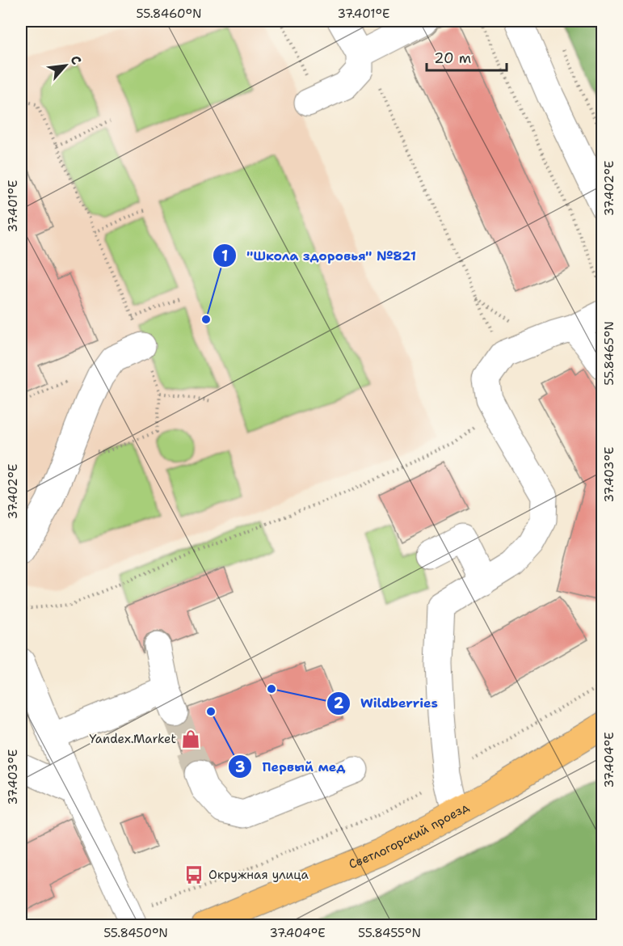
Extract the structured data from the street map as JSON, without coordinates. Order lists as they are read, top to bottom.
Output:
{
  "streets": {
    "main road": ["Светлогорский проезд"]
  },
  "places": {
    "other": ["\"Школа здоровья\" №821", "Wildberries", "Первый мед"],
    "shop": ["Yandex.Market"],
    "bus stop": ["Окружная улица"]
  },
  "scale_bar": "20 m",
  "north": "top right",
  "coordinates": [
    "55.8460°N",
    "37.401°E",
    "37.402°E",
    "55.8465°N",
    "37.403°E",
    "37.404°E",
    "55.8450°N",
    "55.8455°N"
  ]
}
